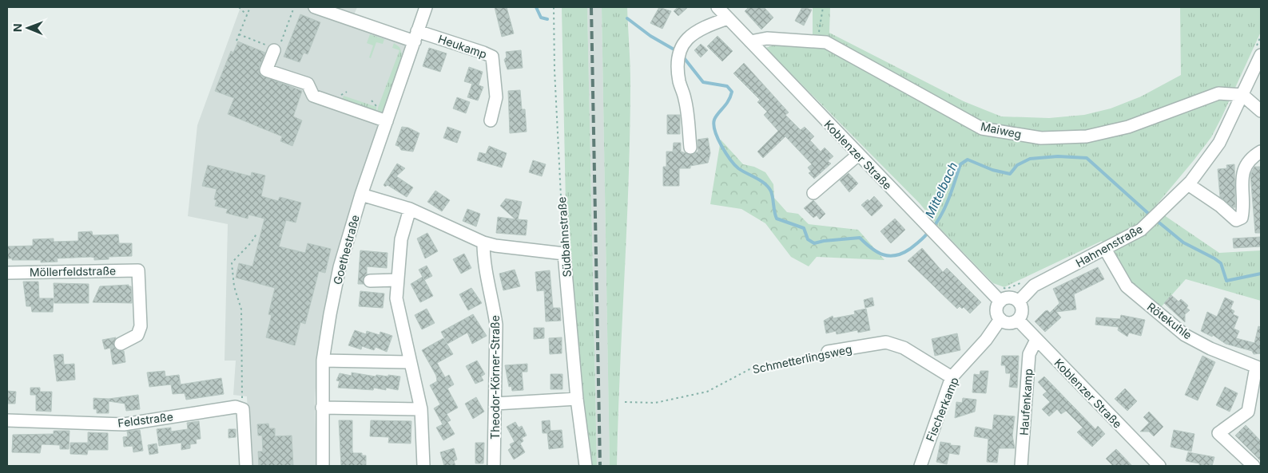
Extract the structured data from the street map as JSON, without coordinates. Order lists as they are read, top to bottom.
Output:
{
  "streets": {
    "street": [
      "Heukamp",
      "Maiweg",
      "Koblenzer Straße",
      "Südbahnstraße",
      "Hahnenstraße",
      "Goethestraße",
      "Möllerfeldstraße",
      "Rötekuhle",
      "Schmetterlingsweg",
      "Theodor-Körner-Straße",
      "Haufenkamp",
      "Fischerkamp",
      "Feldstraße"
    ]
  },
  "crossings": [
    ["Heukamp", "Goethestraße"],
    ["Maiweg", "Koblenzer Straße"],
    ["Maiweg", "Hahnenstraße"],
    ["Koblenzer Straße", "Hahnenstraße"],
    ["Koblenzer Straße", "Haufenkamp"],
    ["Koblenzer Straße", "Fischerkamp"],
    ["Hahnenstraße", "Rötekuhle"],
    ["Hahnenstraße", "Fischerkamp"],
    ["Schmetterlingsweg", "Fischerkamp"]
  ],
  "water": ["Mittelbach"],
  "north": "left"
}
